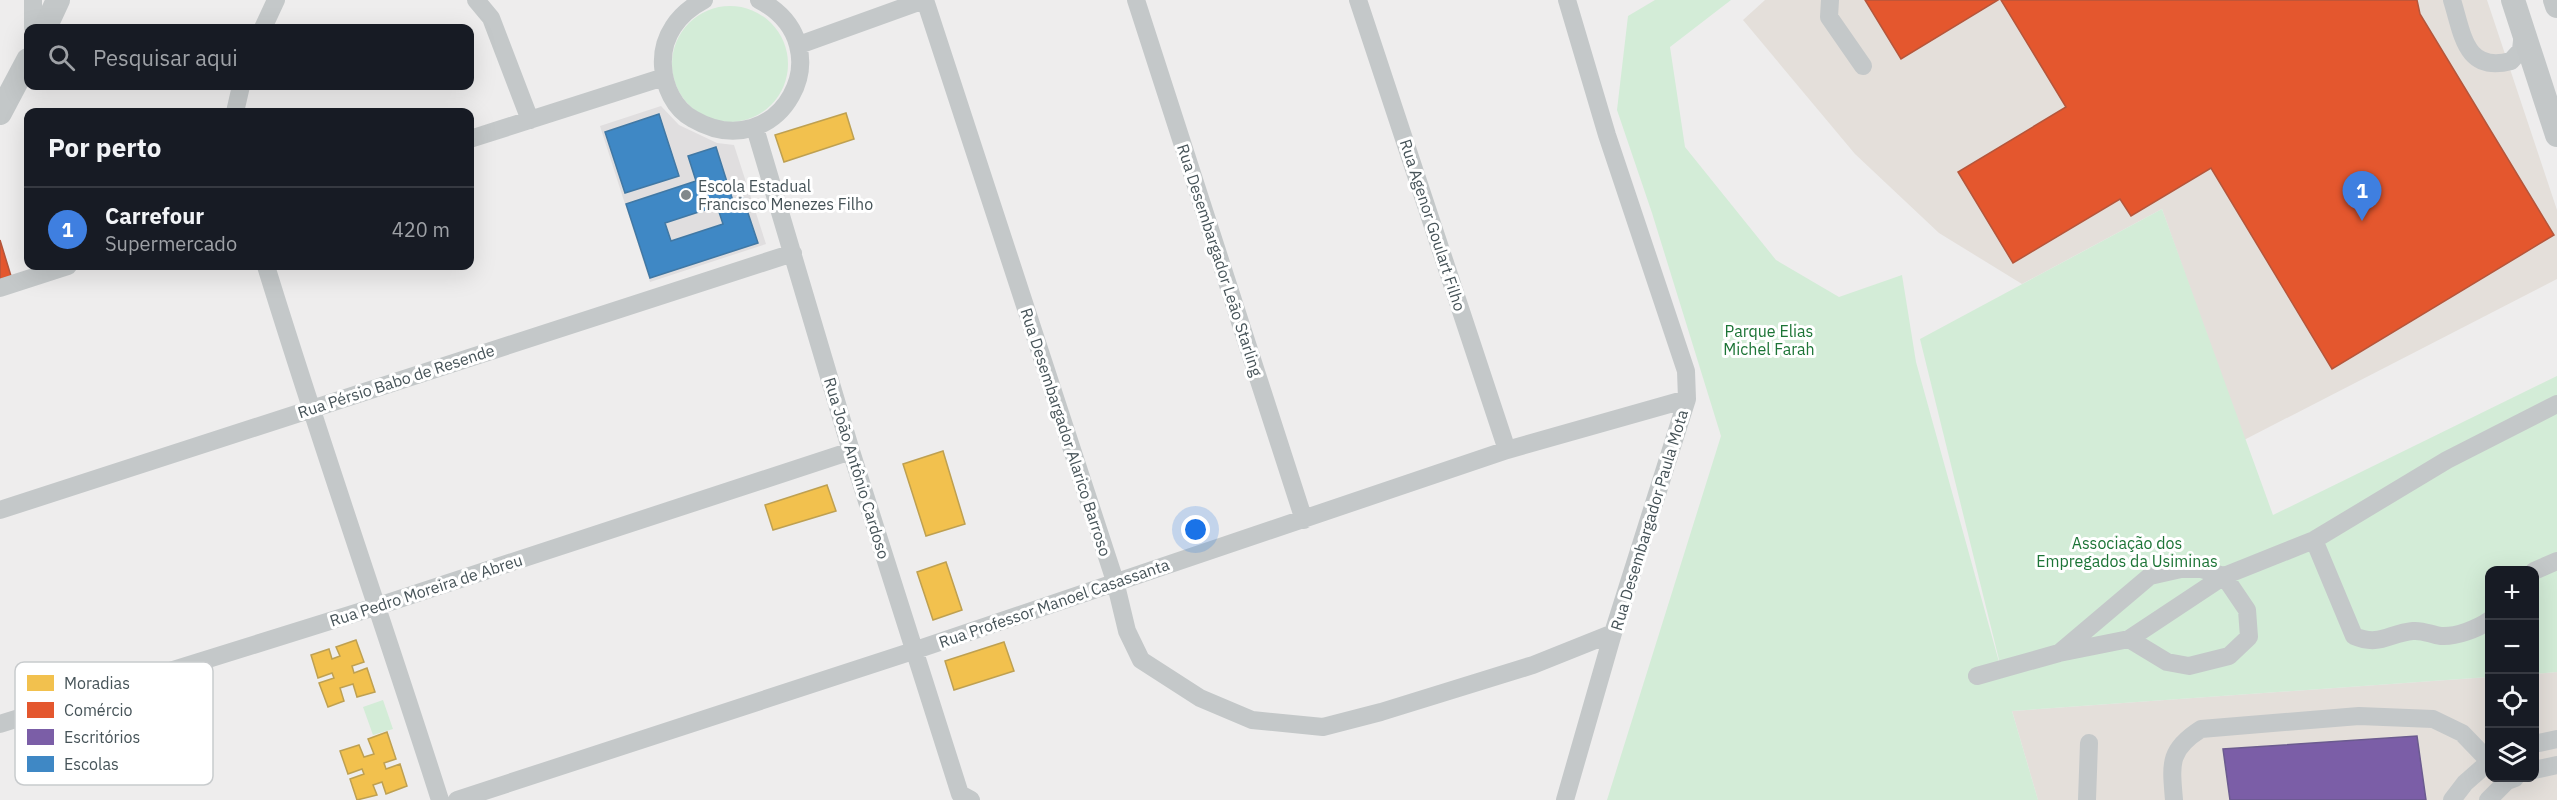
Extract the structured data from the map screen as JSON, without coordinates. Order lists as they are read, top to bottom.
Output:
{
  "streets": {
    "street": [
      "Rua Agenor Goulart Filho",
      "Rua Desembargador Leão Starling",
      "Rua Pérsio Babo de Resende",
      "Rua Desembargador Alarico Barroso",
      "Rua João Antônio Cardoso",
      "Rua Desembargador Paula Mota",
      "Rua Pedro Moreira de Abreu",
      "Rua Professor Manoel Casassanta"
    ]
  },
  "crossings": [
    ["Rua Agenor Goulart Filho", "Rua Professor Manoel Casassanta"],
    ["Rua Desembargador Leão Starling", "Rua Professor Manoel Casassanta"],
    ["Rua Pérsio Babo de Resende", "Rua João Antônio Cardoso"],
    ["Rua Desembargador Alarico Barroso", "Rua Desembargador Paula Mota"],
    ["Rua Desembargador Alarico Barroso", "Rua Professor Manoel Casassanta"],
    ["Rua João Antônio Cardoso", "Rua Pedro Moreira de Abreu"],
    ["Rua João Antônio Cardoso", "Rua Professor Manoel Casassanta"],
    ["Rua Desembargador Paula Mota", "Rua Professor Manoel Casassanta"]
  ],
  "parks": ["Parque Elias Michel Farah", "Associação dos Empregados da Usiminas"],
  "places": ["Escola Estadual Francisco Menezes Filho"],
  "legend": [
    "Moradias",
    "Comércio",
    "Escritórios",
    "Escolas"
  ],
  "page": {
    "search": "Pesquisar aqui",
    "heading": "Por perto",
    "pins": "1",
    "list": [
      {
        "mark": "1",
        "name": "Carrefour",
        "note": "Supermercado",
        "value": "420 m"
      }
    ],
    "map_buttons": ["+", "−"]
  }
}
